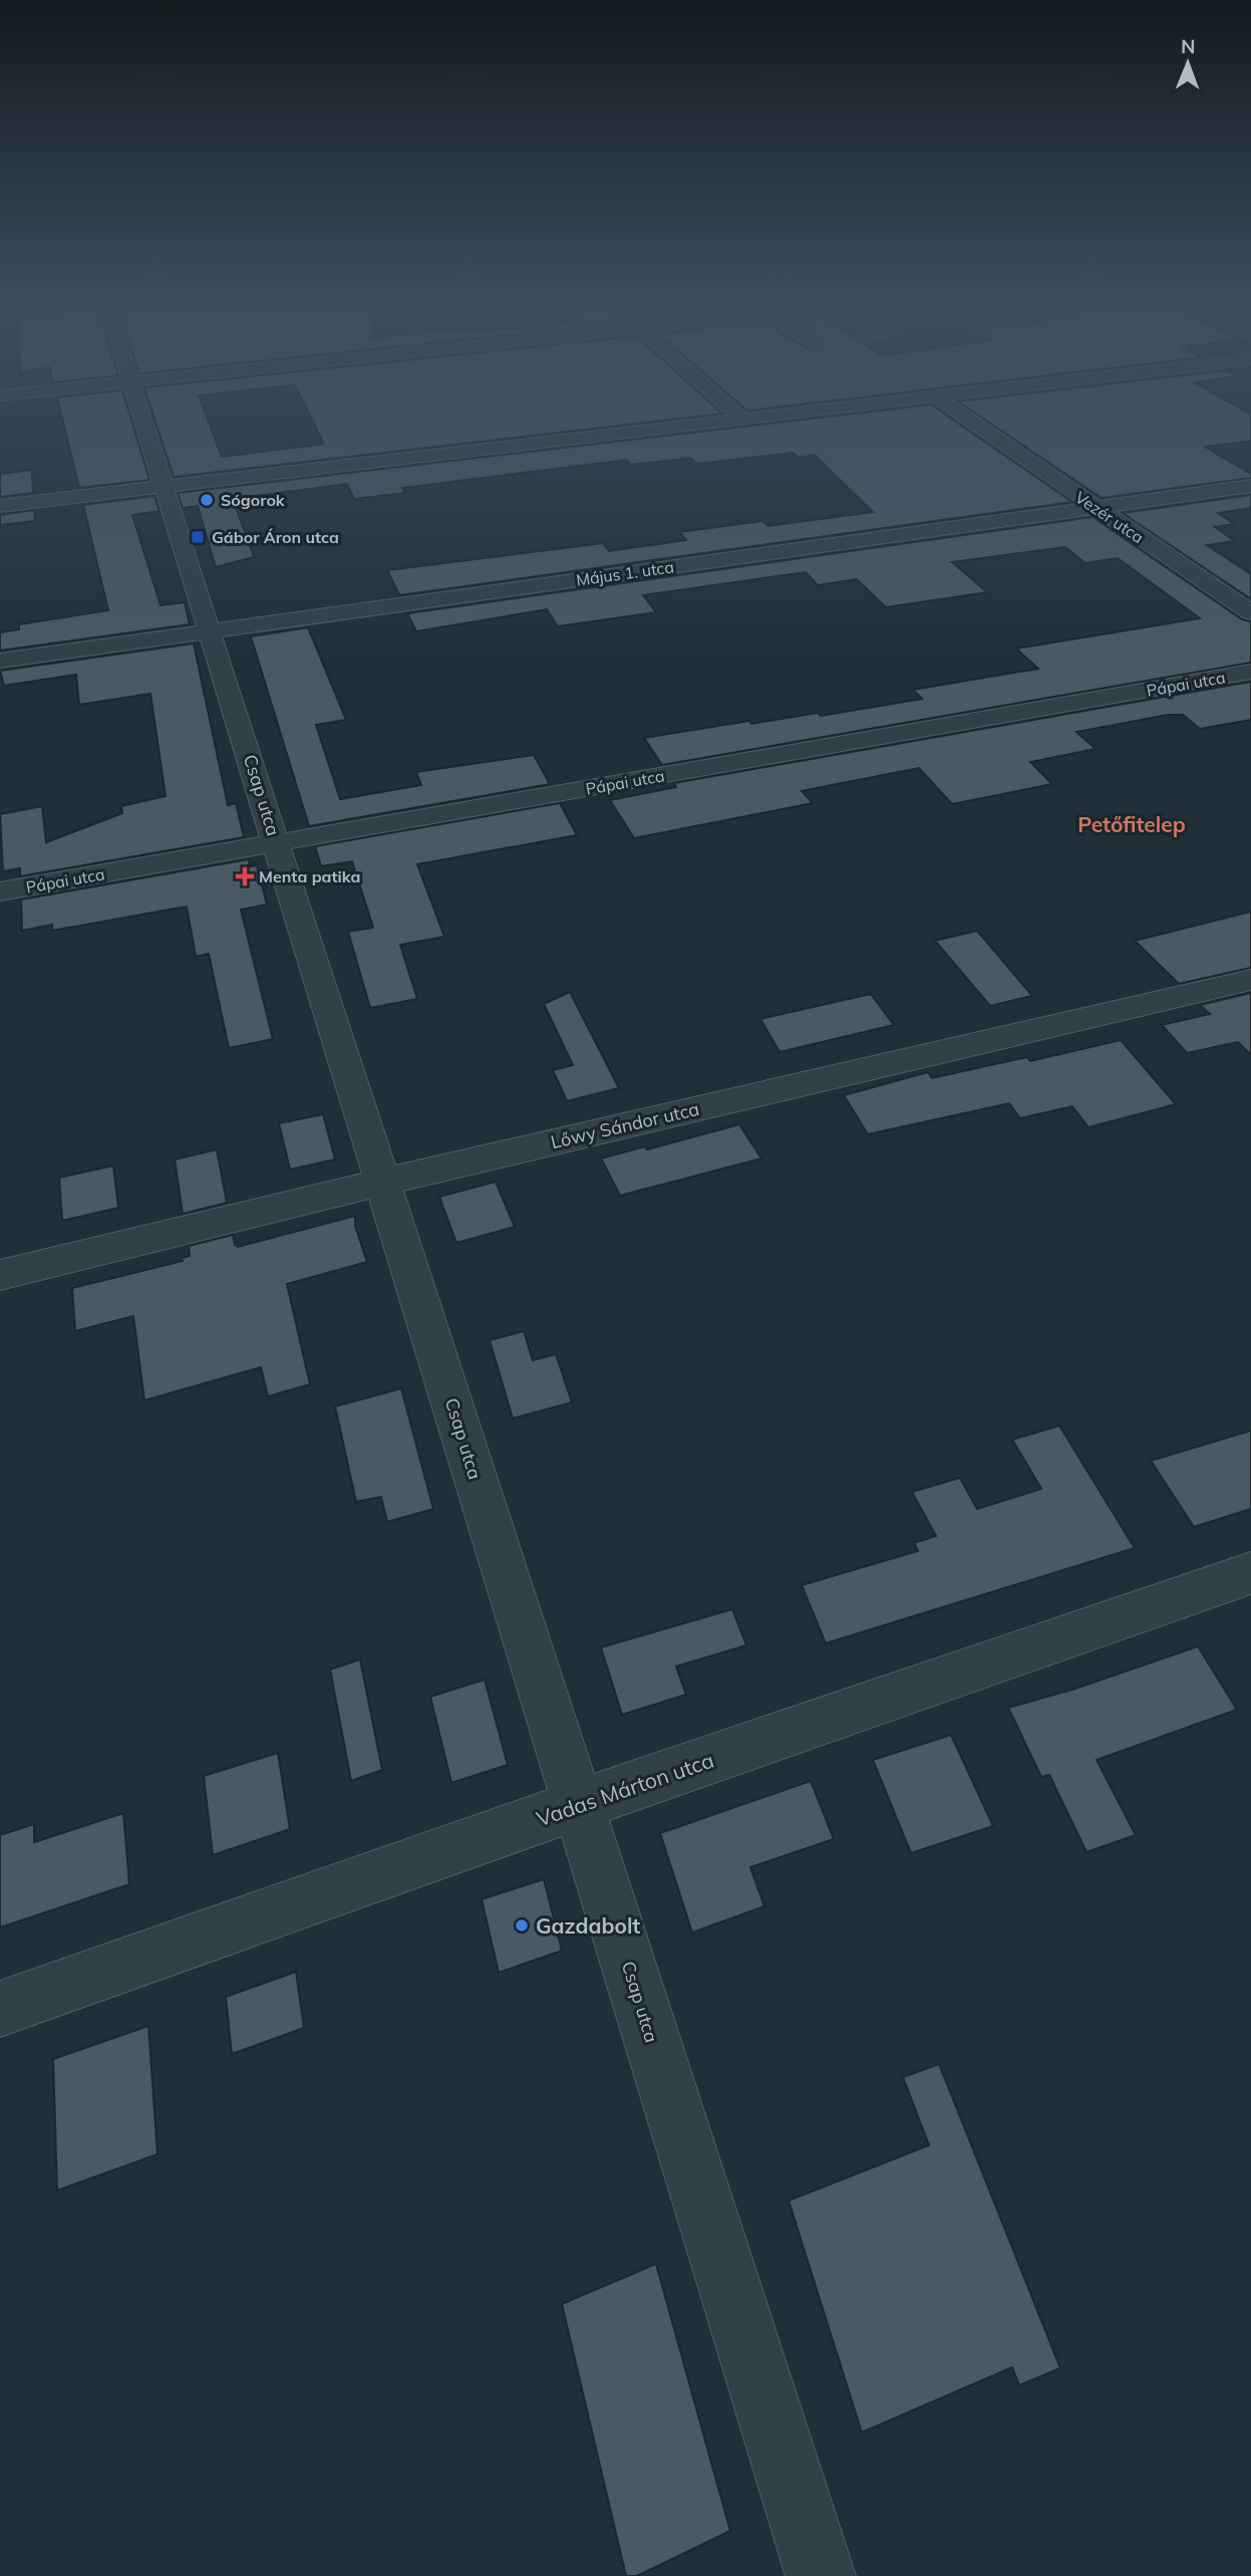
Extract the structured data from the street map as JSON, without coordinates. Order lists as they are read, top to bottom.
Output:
{
  "streets": {
    "street": [
      "Vezér utca",
      "Május 1. utca",
      "Pápai utca",
      "Csap utca",
      "Lőwy Sándor utca",
      "Vadas Márton utca"
    ]
  },
  "crossings": [
    ["Vezér utca", "Május 1. utca"],
    ["Május 1. utca", "Csap utca"],
    ["Pápai utca", "Csap utca"],
    ["Csap utca", "Lőwy Sándor utca"],
    ["Csap utca", "Vadas Márton utca"]
  ],
  "districts": ["Petőfitelep"],
  "places": {
    "other": ["Sógorok", "Gazdabolt"],
    "transit": ["Gábor Áron utca"],
    "health": ["Menta patika"]
  },
  "north": "top"
}
